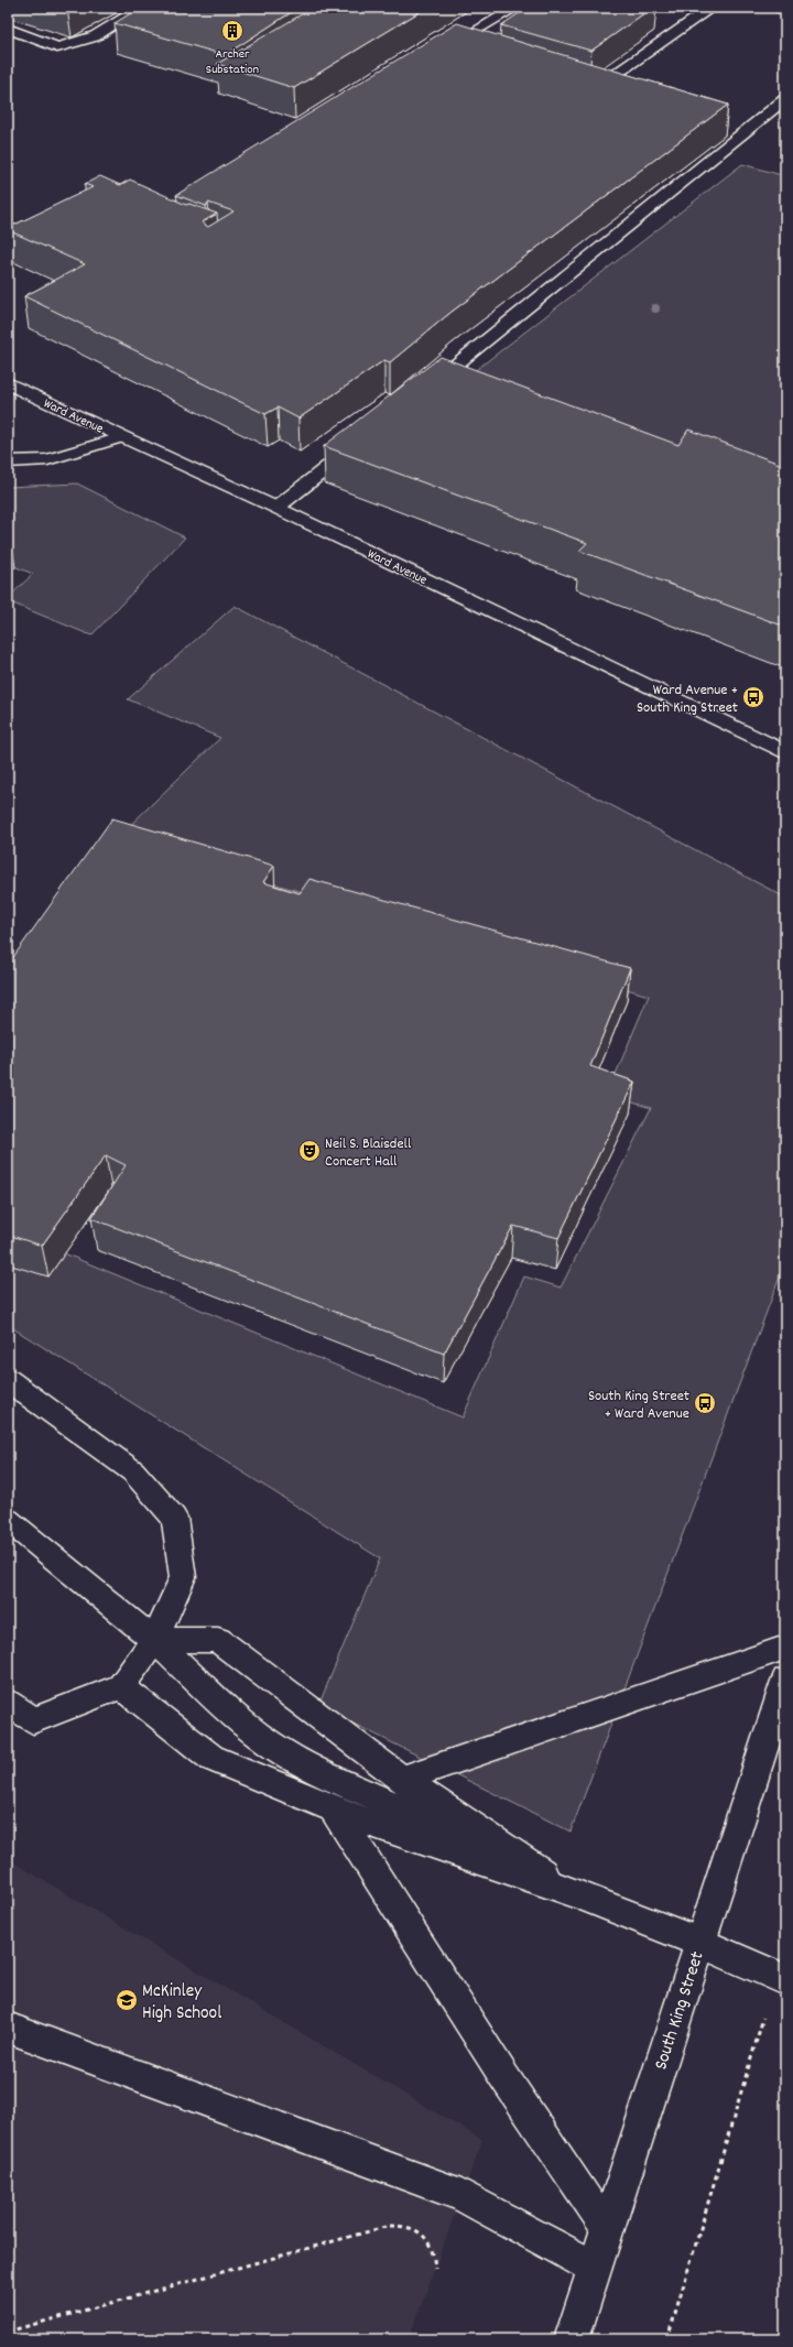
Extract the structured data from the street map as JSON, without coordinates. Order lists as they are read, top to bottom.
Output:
{
  "streets": {
    "main road": ["Ward Avenue", "South King Street"]
  },
  "places": {
    "building": ["Archer Substation"],
    "bus stop": ["Ward Avenue + South King Street", "South King Street + Ward Avenue"],
    "theatre": ["Neil S. Blaisdell Concert Hall"],
    "school or university": ["McKinley High School"]
  }
}
